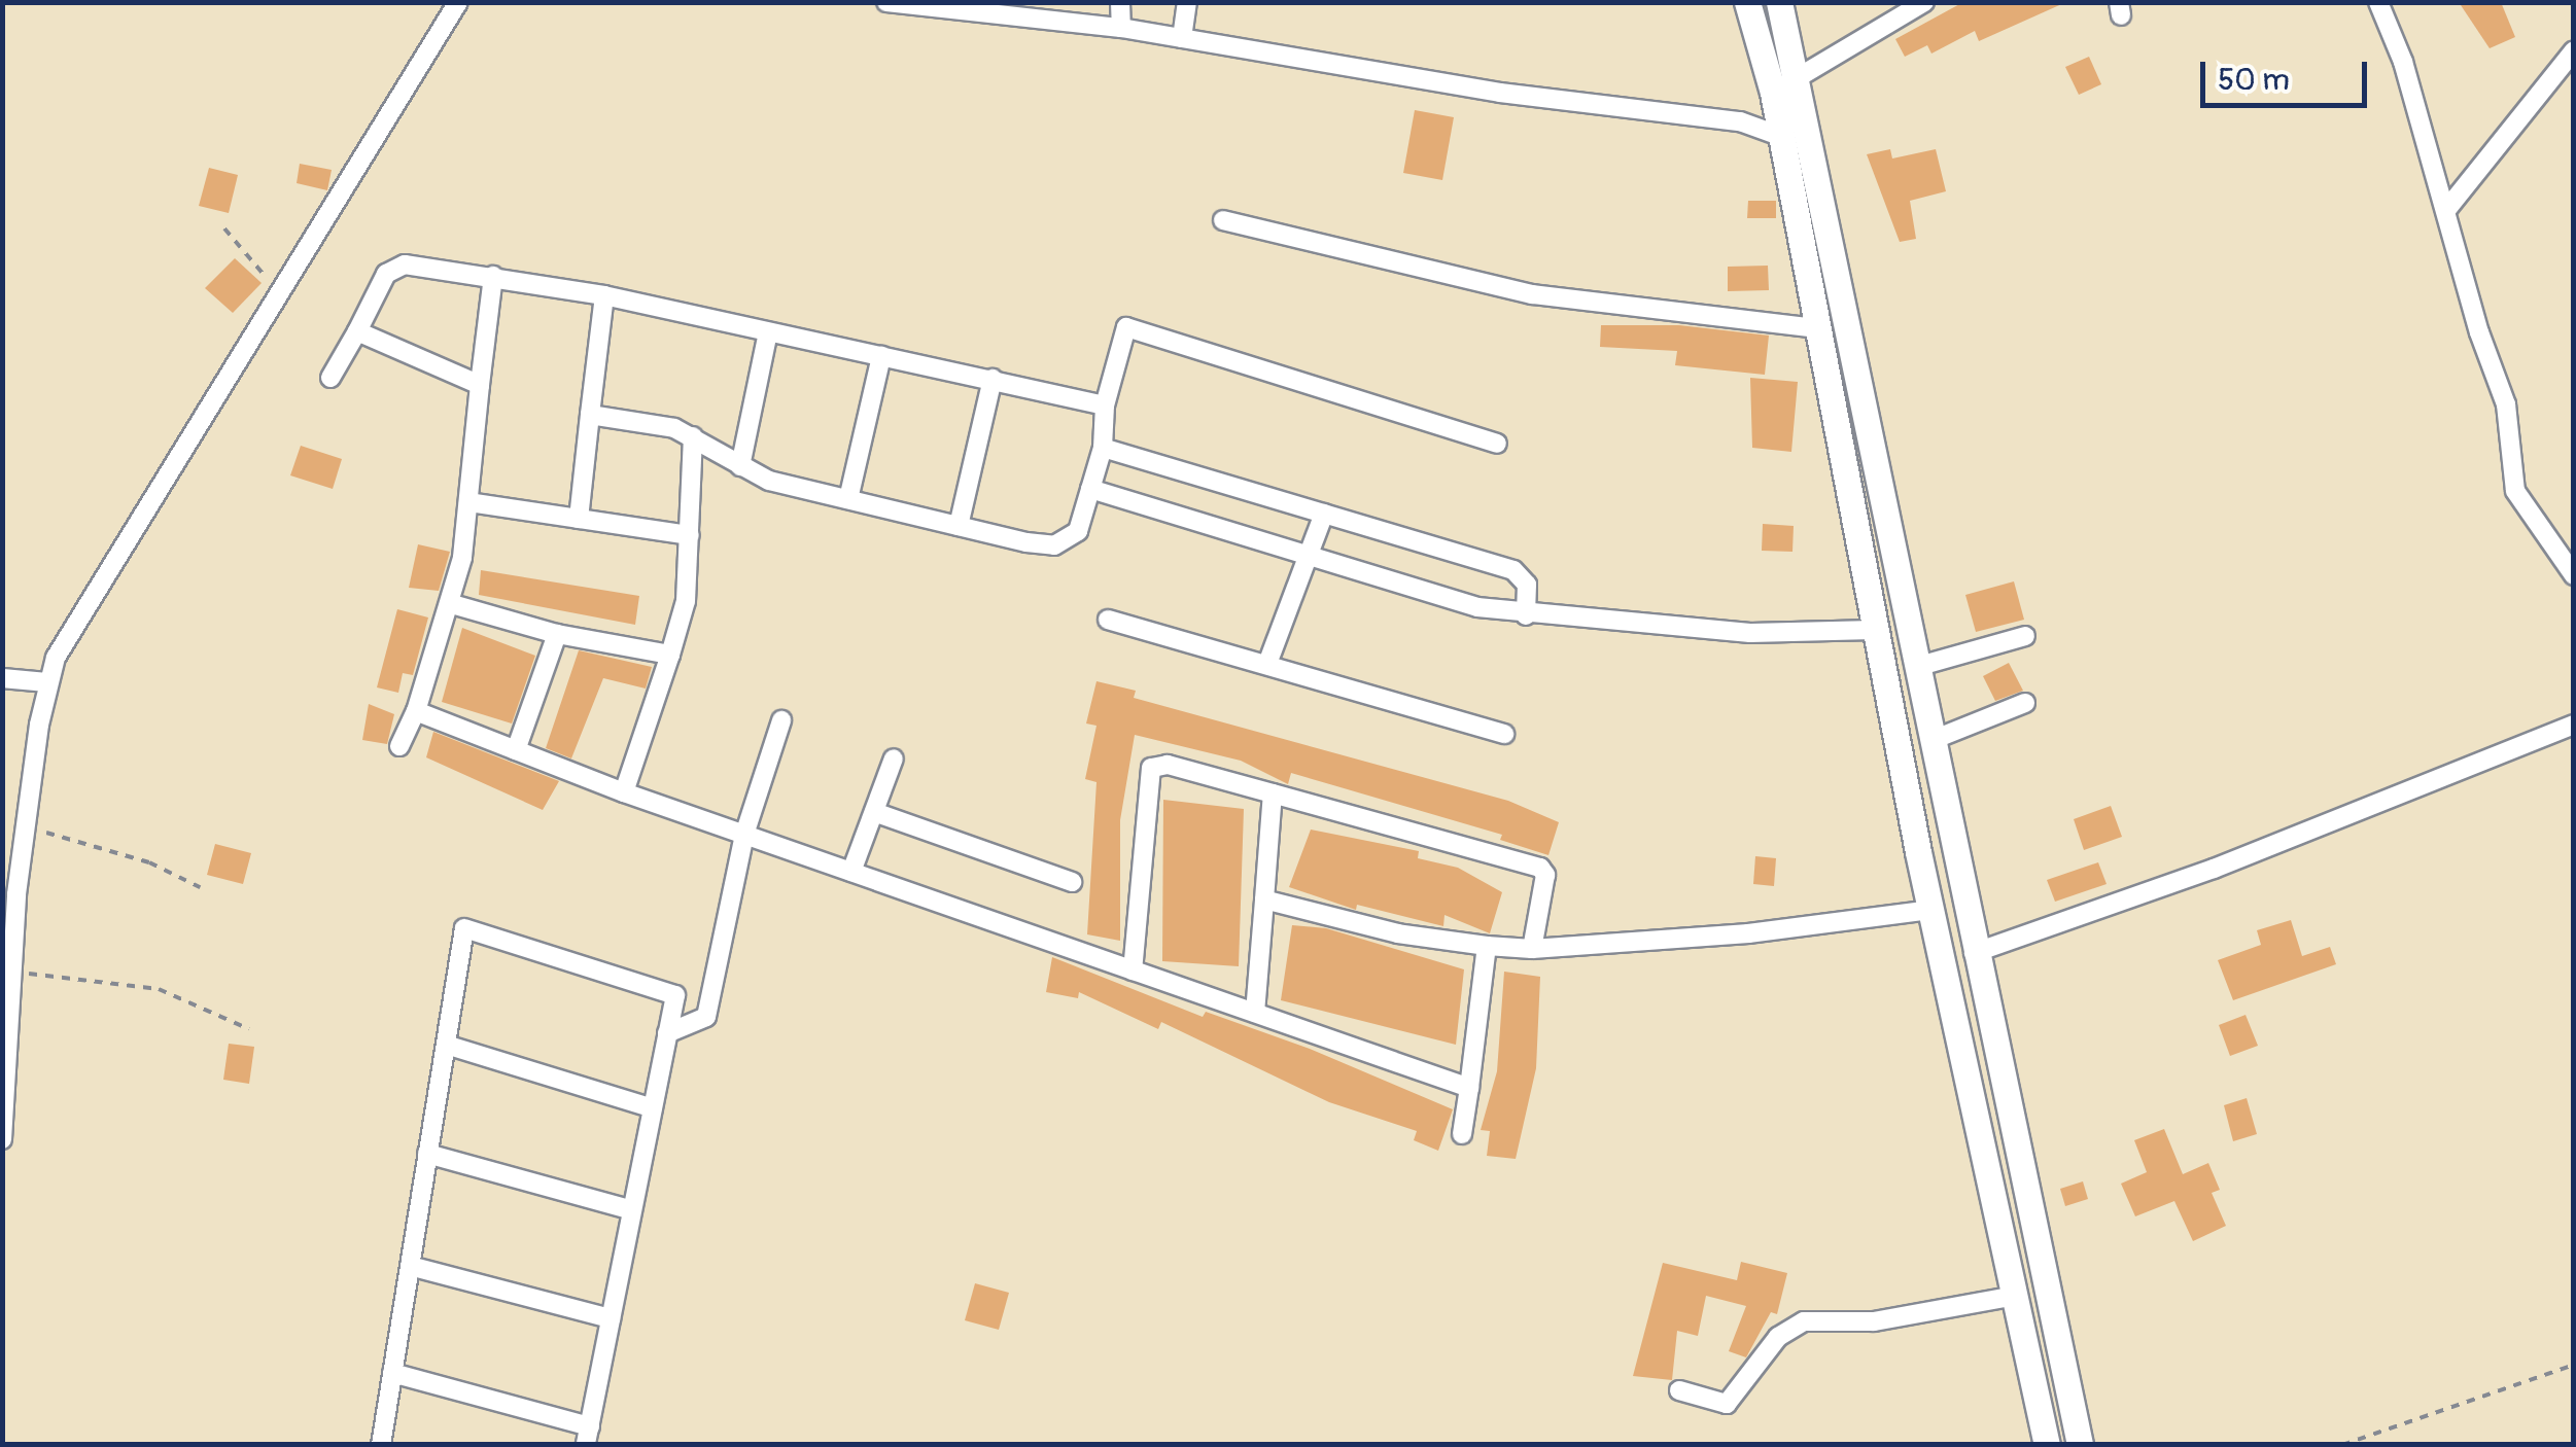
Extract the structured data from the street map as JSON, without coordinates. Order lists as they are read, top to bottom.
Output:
{
  "scale_bar": "50 m"
}
